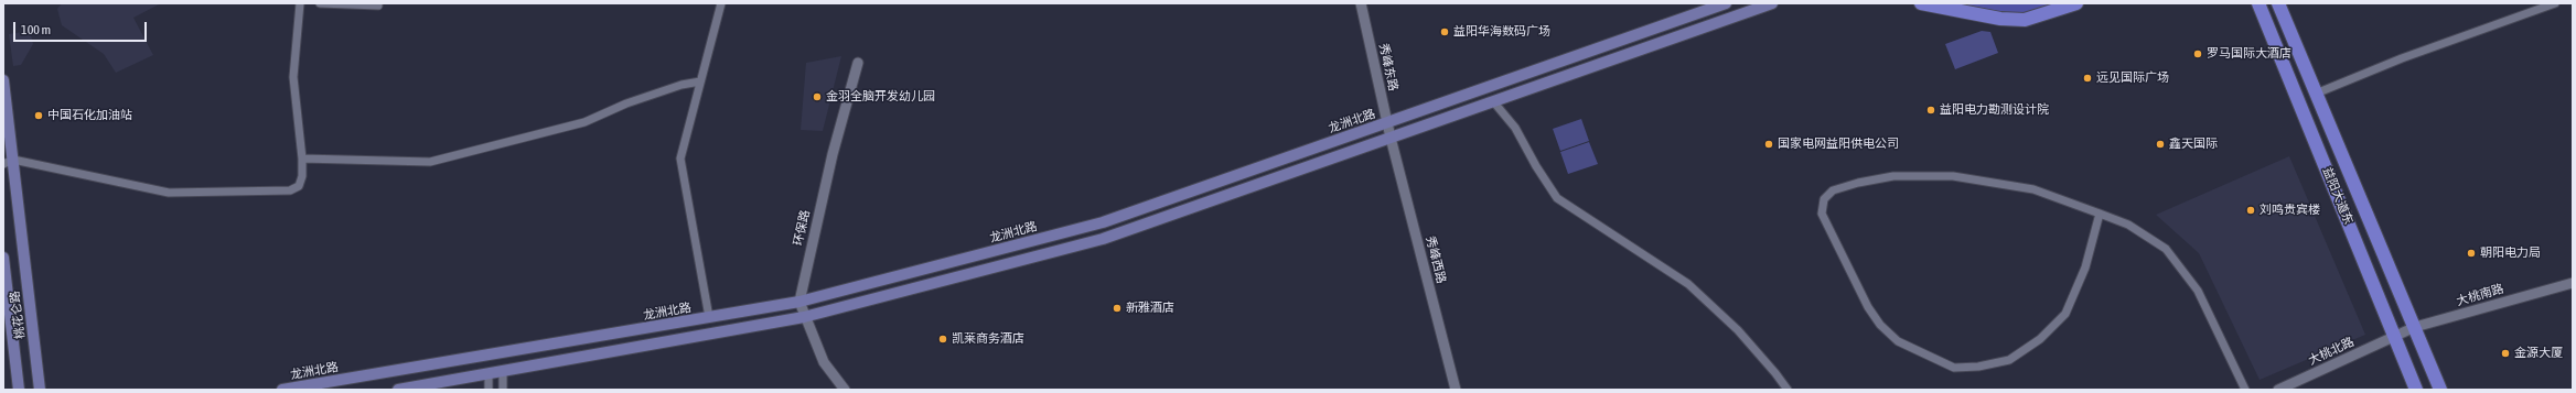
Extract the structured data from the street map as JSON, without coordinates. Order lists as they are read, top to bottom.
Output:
{
  "streets": {
    "main road": ["龙洲北路", "益阳大道东", "桃花仑路"],
    "street": [
      "秀峰东路",
      "环保路",
      "秀峰西路",
      "大桃南路",
      "大桃北路"
    ]
  },
  "crossings": [
    ["秀峰东路", "龙洲北路"],
    ["秀峰东路", "秀峰西路"],
    ["龙洲北路", "环保路"],
    ["益阳大道东", "大桃南路"],
    ["益阳大道东", "大桃北路"],
    ["大桃南路", "大桃北路"]
  ],
  "places": [
    "益阳华海数码广场",
    "罗马国际大酒店",
    "远见国际广场",
    "金羽全脑开发幼儿园",
    "益阳电力勘测设计院",
    "中国石化加油站",
    "国家电网益阳供电公司",
    "鑫天国际",
    "刘鸣贵宾楼",
    "朝阳电力局",
    "新雅酒店",
    "凯莱商务酒店",
    "金源大厦"
  ],
  "scale_bar": "100 m"
}
